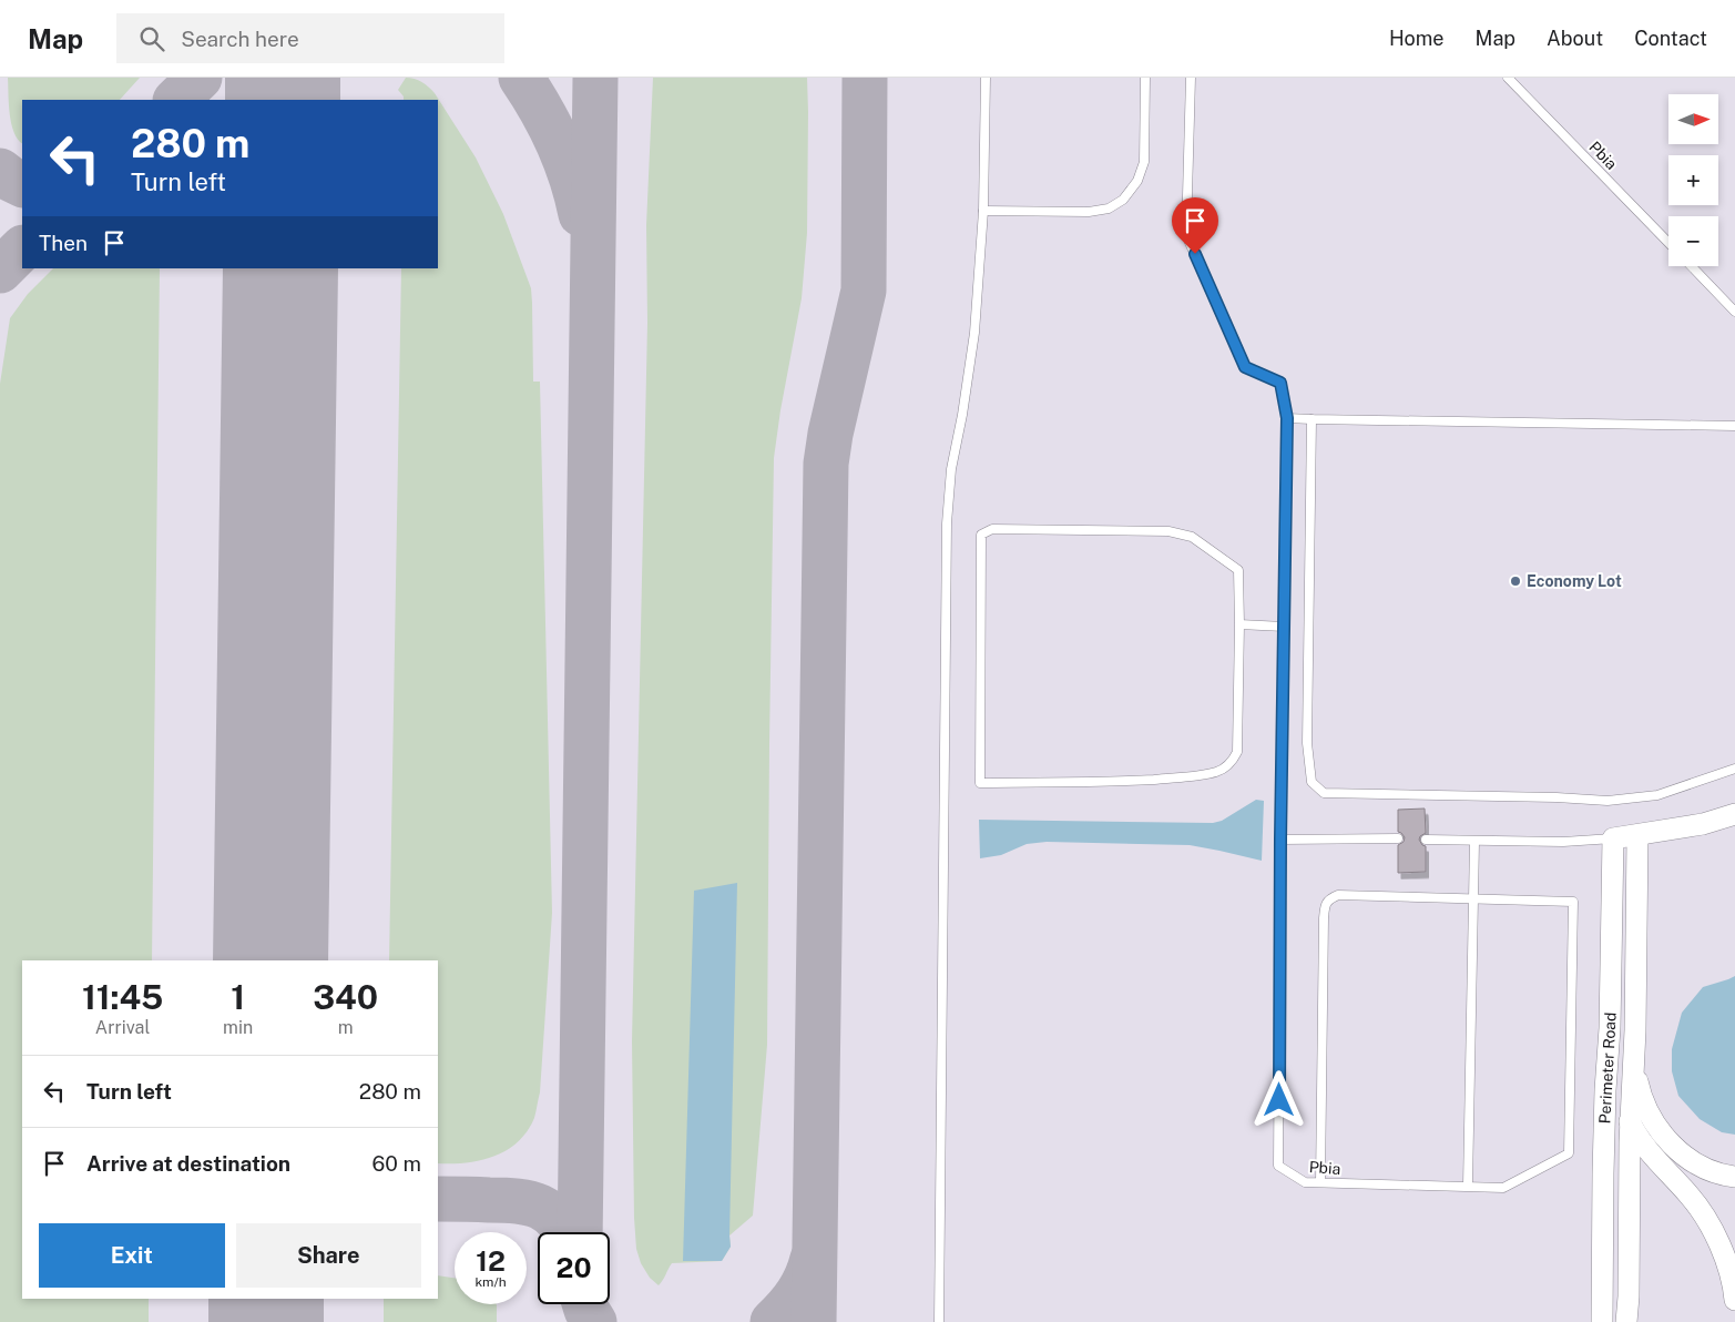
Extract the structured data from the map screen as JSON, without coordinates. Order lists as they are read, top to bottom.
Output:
{
  "streets": {
    "street": ["Perimeter Road"],
    "lane": ["Pbia"]
  },
  "places": ["Economy Lot"],
  "north": "right",
  "page": {
    "header": "Map",
    "search": "Search here",
    "nav": [
      "Home",
      "Map",
      "About",
      "Contact"
    ],
    "map_buttons": ["+", "−"],
    "turn": ["280 m", "Turn left"],
    "then": "Then",
    "eta": [
      "11:45",
      "Arrival",
      "1",
      "min",
      "340",
      "m"
    ],
    "list": [
      {
        "name": "Turn left",
        "value": "280 m"
      },
      {
        "name": "Arrive at destination",
        "value": "60 m"
      }
    ],
    "buttons": ["Exit", "Share"],
    "speed": "12 km/h",
    "limit": "20"
  }
}
